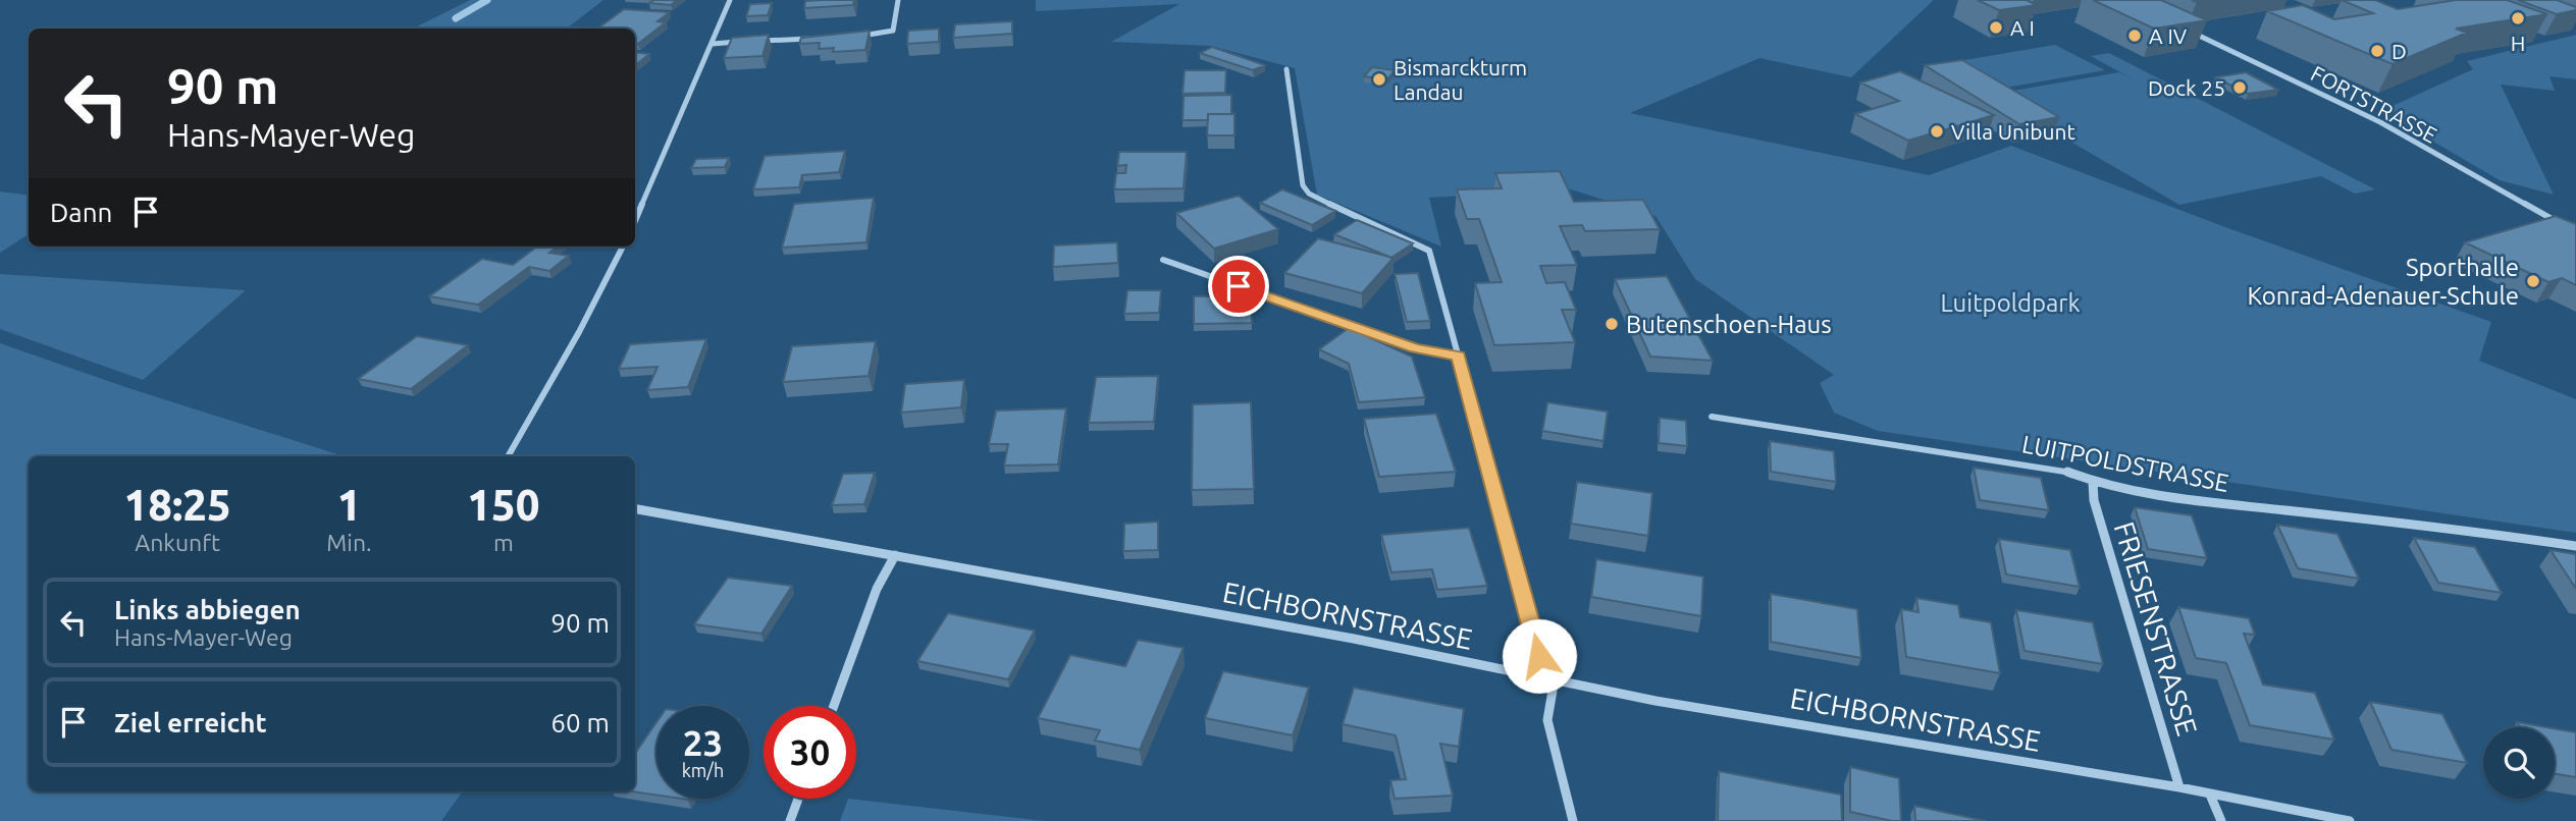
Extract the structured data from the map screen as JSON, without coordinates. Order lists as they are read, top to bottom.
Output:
{
  "streets": {
    "street": [
      "FORTSTRASSE",
      "LUITPOLDSTRASSE",
      "EICHBORNSTRASSE",
      "FRIESENSTRASSE"
    ]
  },
  "crossings": [
    ["LUITPOLDSTRASSE", "FRIESENSTRASSE"],
    ["EICHBORNSTRASSE", "FRIESENSTRASSE"]
  ],
  "parks": ["Luitpoldpark"],
  "places": [
    "H",
    "A I",
    "A IV",
    "D",
    "Bismarckturm Landau",
    "Dock 25",
    "Villa Unibunt",
    "Sporthalle Konrad-Adenauer-Schule",
    "Butenschoen-Haus"
  ],
  "page": {
    "turn": ["90 m", "Hans-Mayer-Weg"],
    "then": "Dann",
    "eta": [
      "18:25",
      "Ankunft",
      "1",
      "Min.",
      "150",
      "m"
    ],
    "list": [
      {
        "name": "Links abbiegen",
        "note": "Hans-Mayer-Weg",
        "value": "90 m"
      },
      {
        "name": "Ziel erreicht",
        "value": "60 m"
      }
    ],
    "speed": "23 km/h",
    "limit": "30"
  }
}
